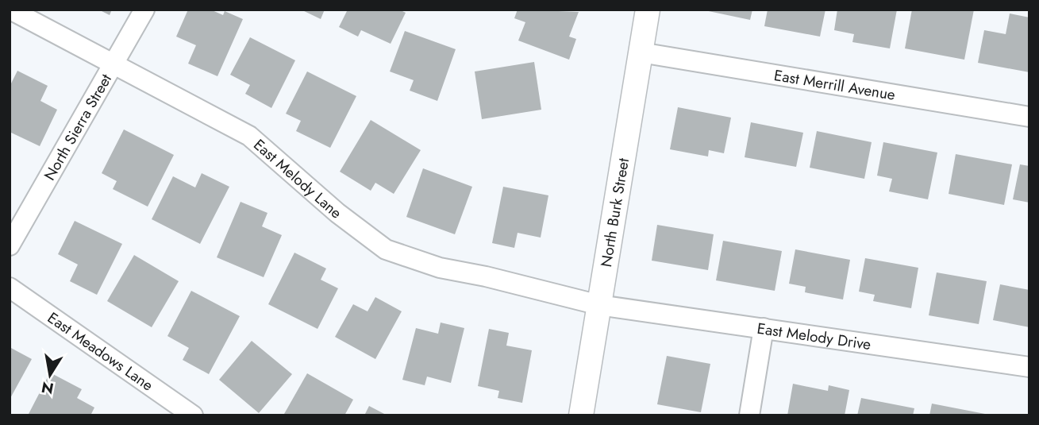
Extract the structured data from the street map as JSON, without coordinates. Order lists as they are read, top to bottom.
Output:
{
  "streets": {
    "street": [
      "East Merrill Avenue",
      "North Sierra Street",
      "East Melody Lane",
      "North Burk Street",
      "East Melody Drive",
      "East Meadows Lane"
    ]
  },
  "crossings": [
    ["East Merrill Avenue", "North Burk Street"],
    ["North Sierra Street", "East Melody Lane"],
    ["East Melody Lane", "North Burk Street"],
    ["East Melody Lane", "East Melody Drive"],
    ["North Burk Street", "East Melody Drive"]
  ],
  "north": "bottom"
}
